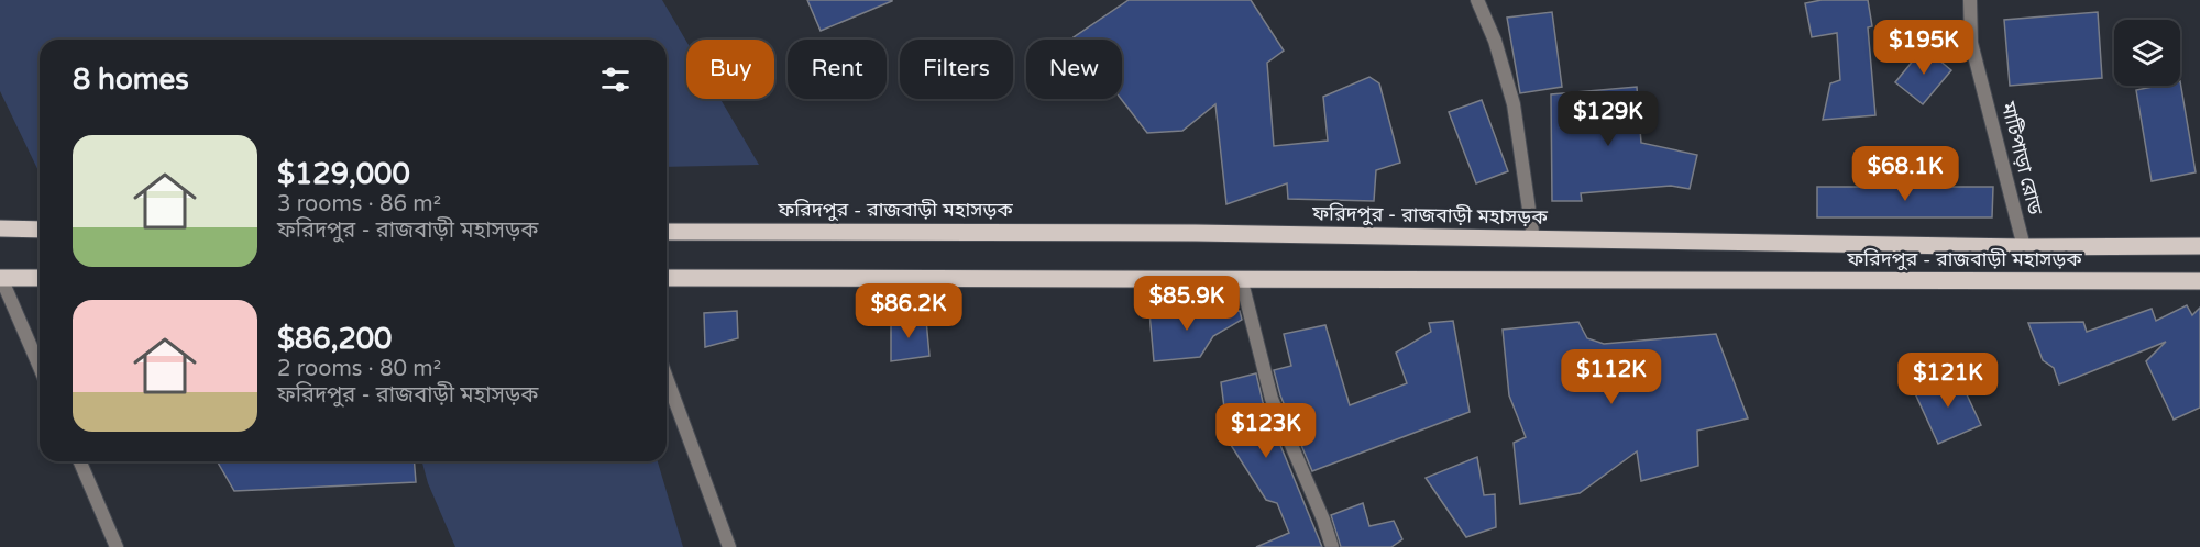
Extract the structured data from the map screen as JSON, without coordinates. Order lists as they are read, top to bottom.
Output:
{
  "streets": {
    "main road": ["ফরিদপুর - রাজবাড়ী মহাসড়ক"],
    "street": ["মাটিপাড়া রোড"]
  },
  "crossings": [
    ["মাটিপাড়া রোড", "ফরিদপুর - রাজবাড়ী মহাসড়ক"]
  ],
  "page": {
    "price": [
      "$195K",
      "$129K",
      "$68.1K",
      "$85.9K",
      "$86.2K",
      "$112K",
      "$121K",
      "$123K"
    ],
    "chip": [
      "Buy",
      "Rent",
      "Filters",
      "New"
    ],
    "heading": "8 homes",
    "list": [
      {
        "name": "$129,000",
        "note": "3 rooms · 86 m² · ফরিদপুর - রাজবাড়ী মহাসড়ক"
      },
      {
        "name": "$86,200",
        "note": "2 rooms · 80 m² · ফরিদপুর - রাজবাড়ী মহাসড়ক"
      }
    ]
  }
}
